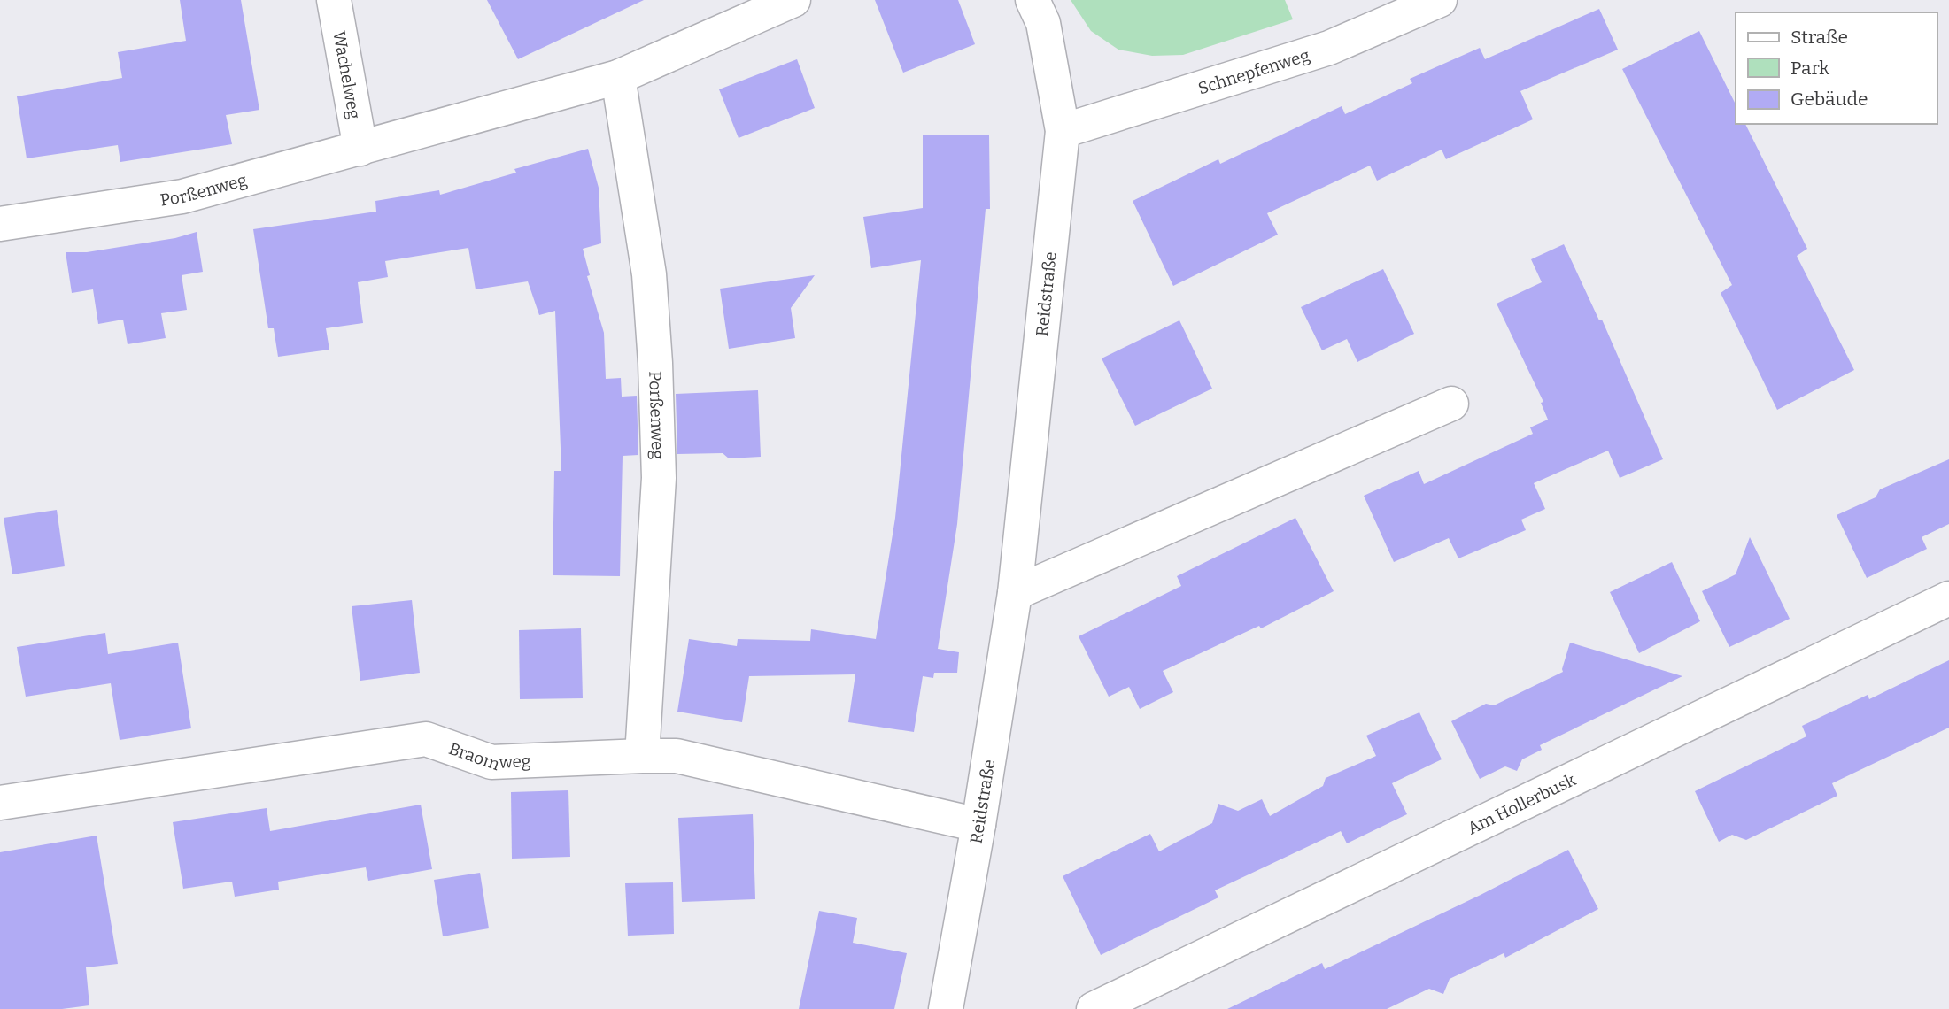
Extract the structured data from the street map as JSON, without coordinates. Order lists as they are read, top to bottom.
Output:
{
  "streets": {
    "street": [
      "Schnepfenweg",
      "Wachelweg",
      "Porßenweg",
      "Reidstraße",
      "Braomweg",
      "Am Hollerbusk"
    ]
  },
  "crossings": [
    ["Schnepfenweg", "Reidstraße"],
    ["Wachelweg", "Porßenweg"],
    ["Porßenweg", "Braomweg"],
    ["Reidstraße", "Braomweg"]
  ],
  "legend": ["Straße", "Park", "Gebäude"]
}
